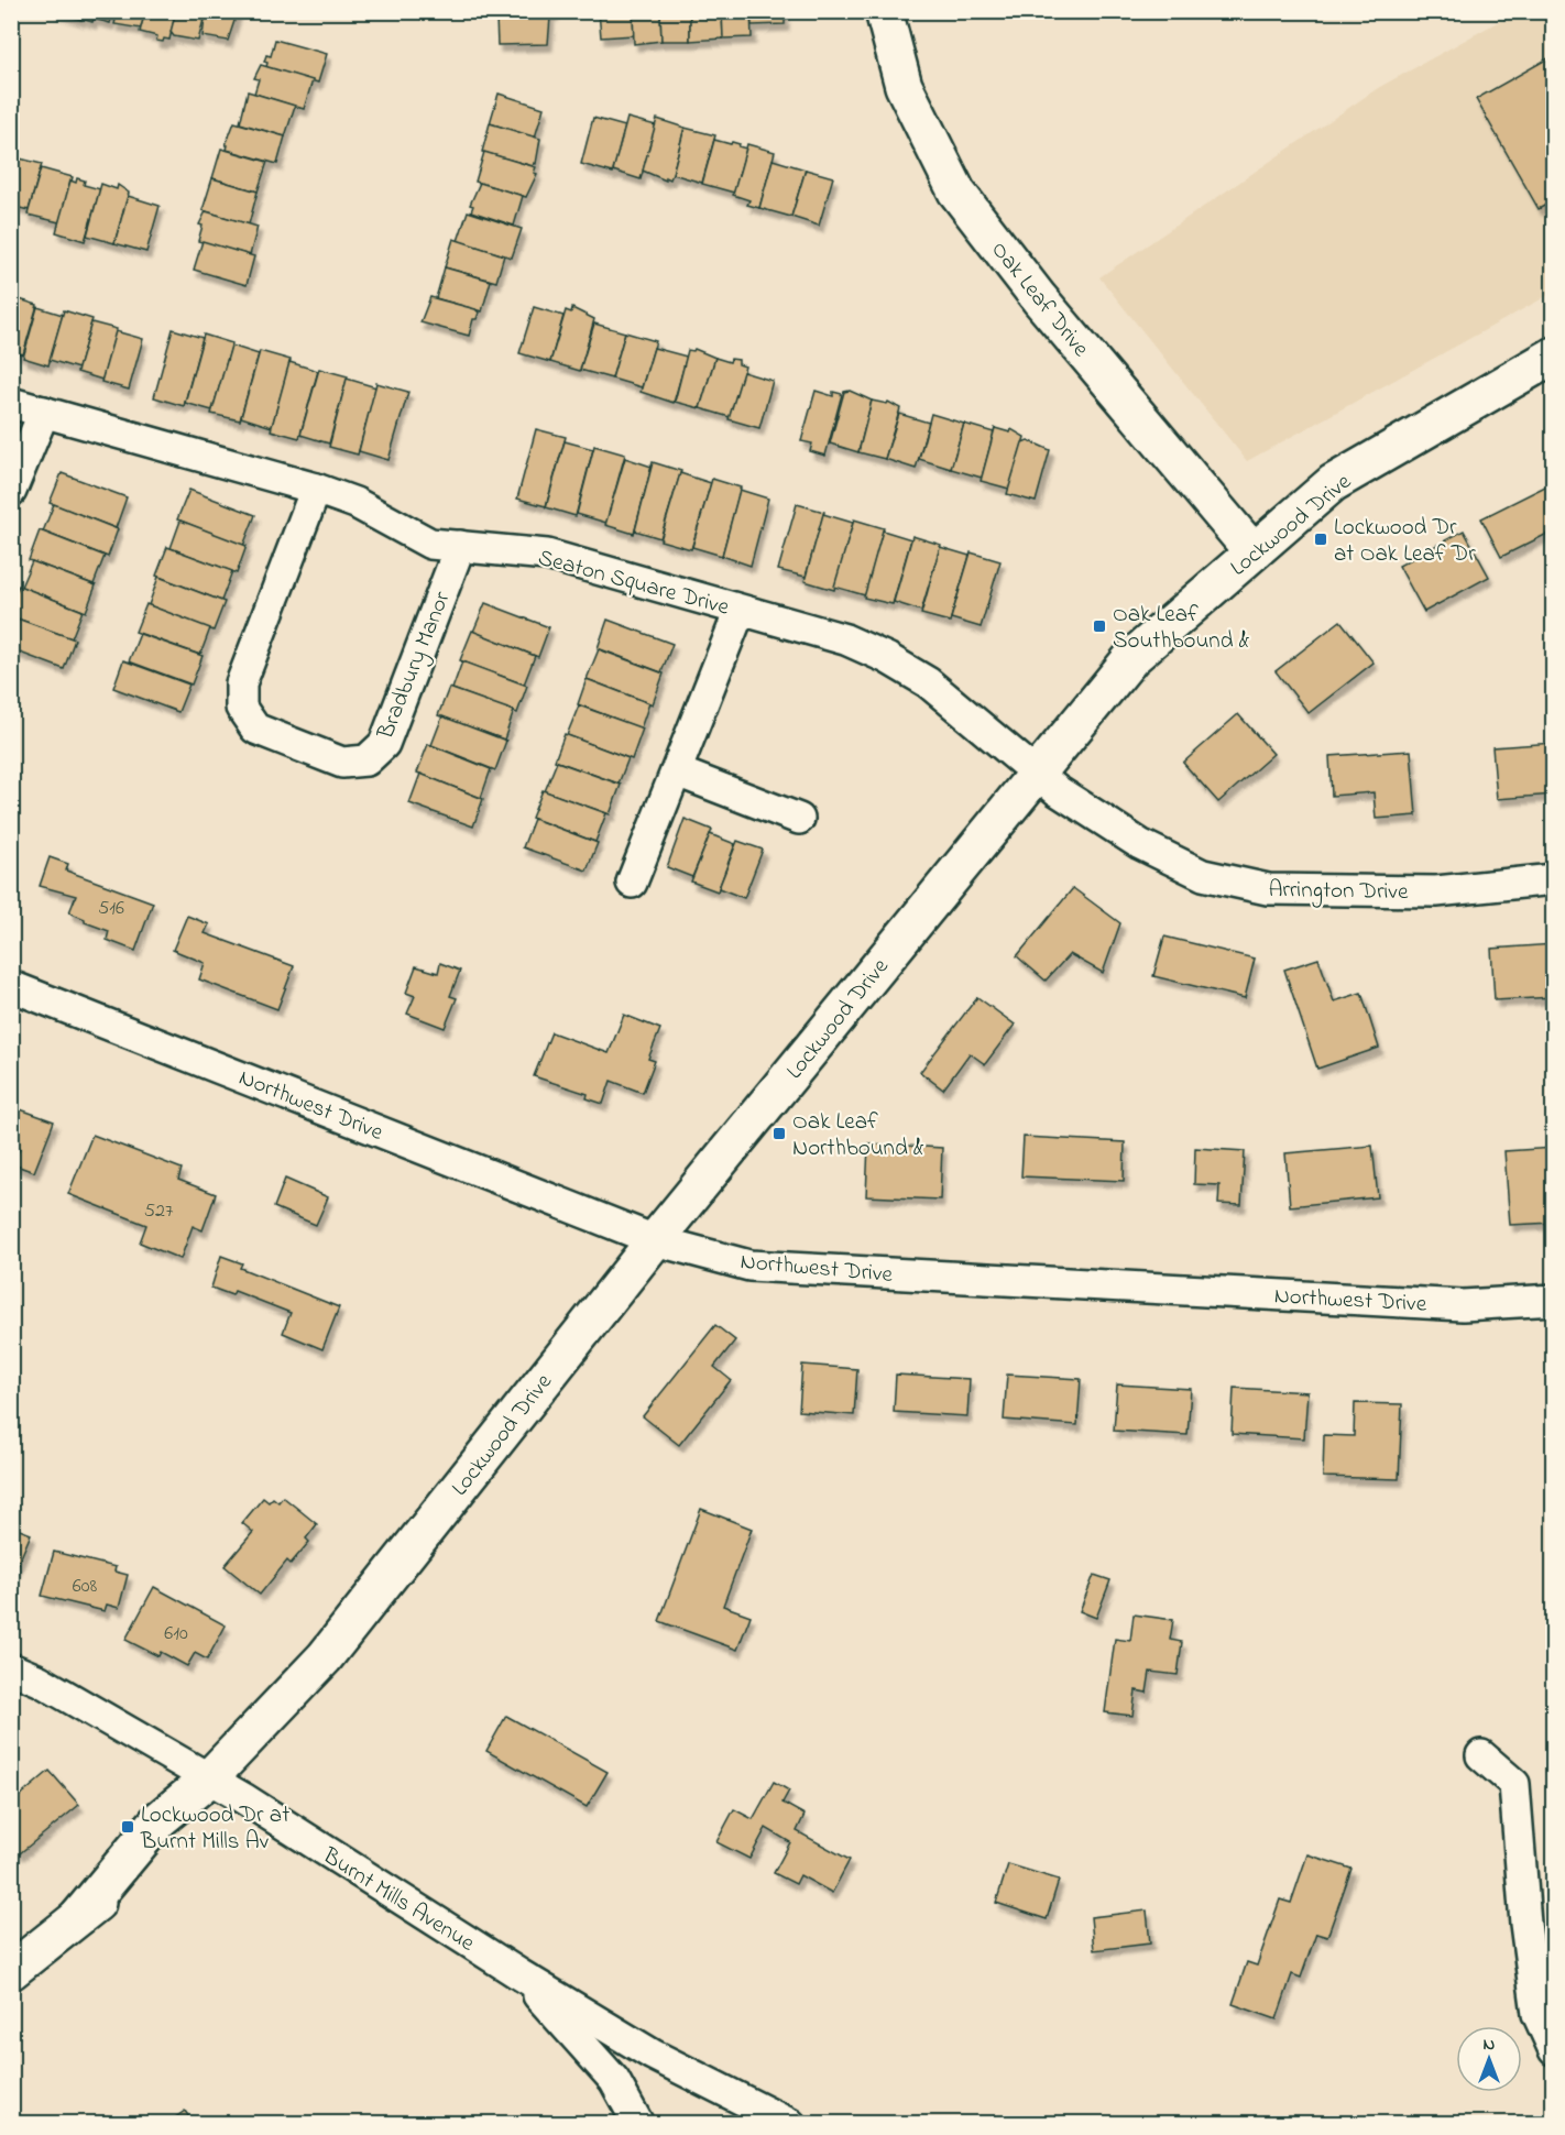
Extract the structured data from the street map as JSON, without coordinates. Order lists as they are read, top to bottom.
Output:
{
  "streets": {
    "street": [
      "Oak Leaf Drive",
      "Lockwood Drive",
      "Seaton Square Drive",
      "Bradbury Manor",
      "Arrington Drive",
      "Northwest Drive",
      "Burnt Mills Avenue"
    ]
  },
  "crossings": [
    ["Oak Leaf Drive", "Lockwood Drive"],
    ["Lockwood Drive", "Seaton Square Drive"],
    ["Lockwood Drive", "Arrington Drive"],
    ["Lockwood Drive", "Northwest Drive"],
    ["Lockwood Drive", "Burnt Mills Avenue"],
    ["Seaton Square Drive", "Bradbury Manor"],
    ["Seaton Square Drive", "Arrington Drive"]
  ],
  "places": {
    "transit": [
      "Lockwood Dr at Oak Leaf Dr",
      "Oak Leaf Southbound &",
      "Oak Leaf Northbound &",
      "Lockwood Dr at Burnt Mills Av"
    ]
  },
  "house_numbers": [
    "516",
    "527",
    "608",
    "610"
  ],
  "north": "top"
}
